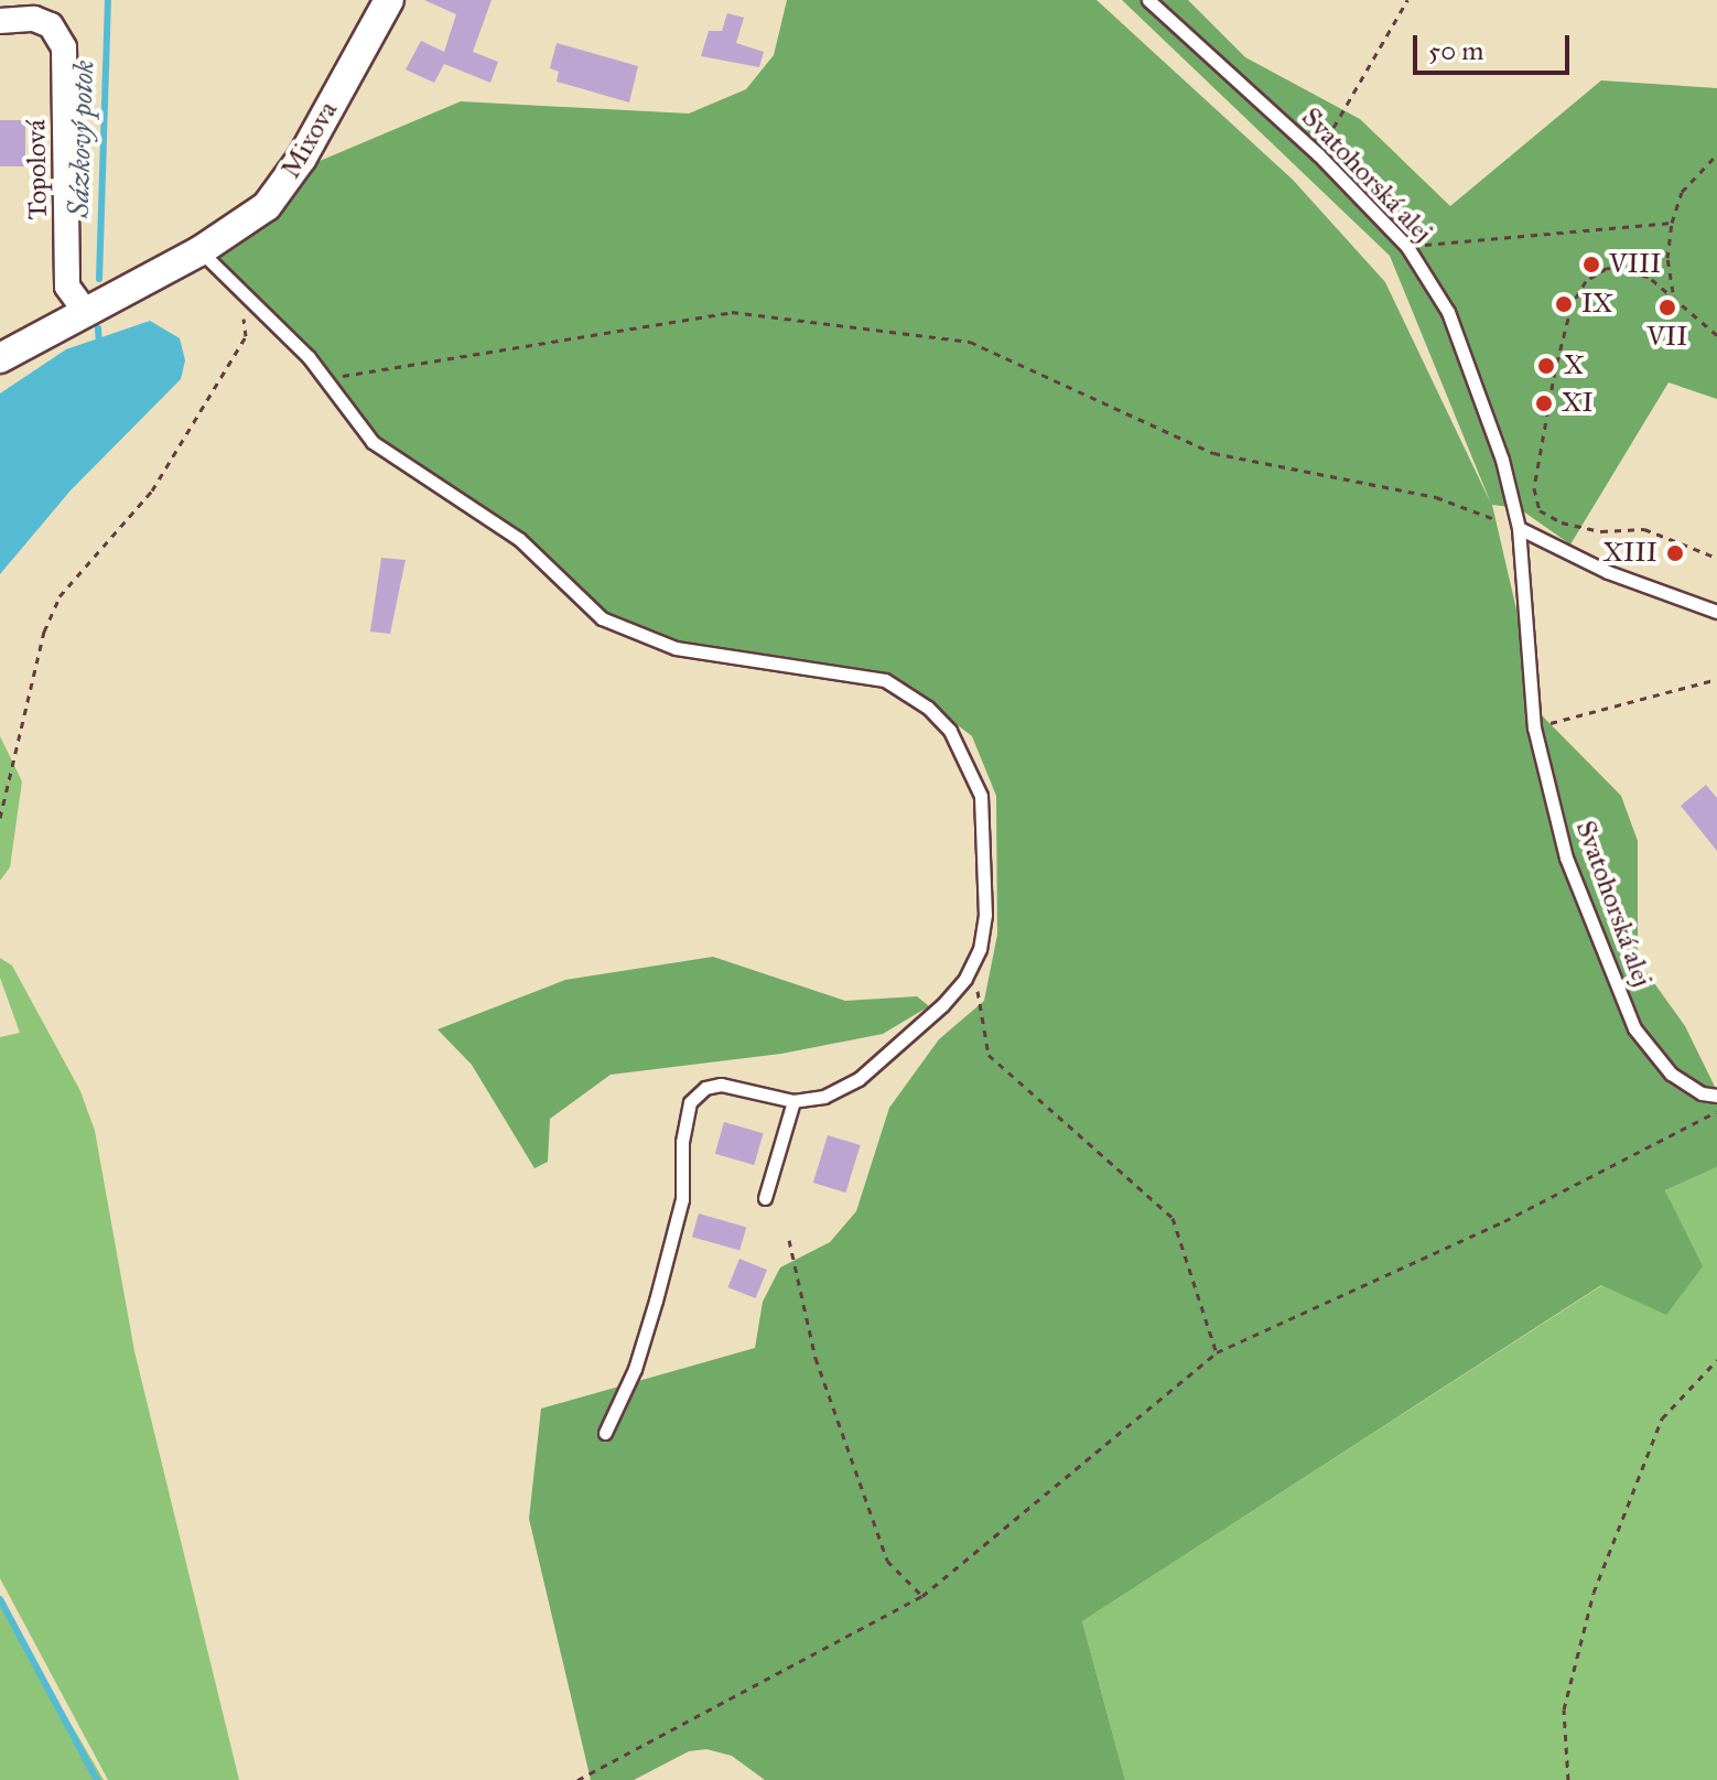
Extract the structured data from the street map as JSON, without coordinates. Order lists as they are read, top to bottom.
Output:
{
  "streets": {
    "street": ["Mixova", "Topolová"],
    "lane": ["Svatohorská alej"]
  },
  "crossings": [
    ["Mixova", "Topolová"]
  ],
  "water": ["Sázkový potok"],
  "places": [
    "VIII",
    "IX",
    "VII",
    "X",
    "XI",
    "XIII"
  ],
  "scale_bar": "50 m"
}
